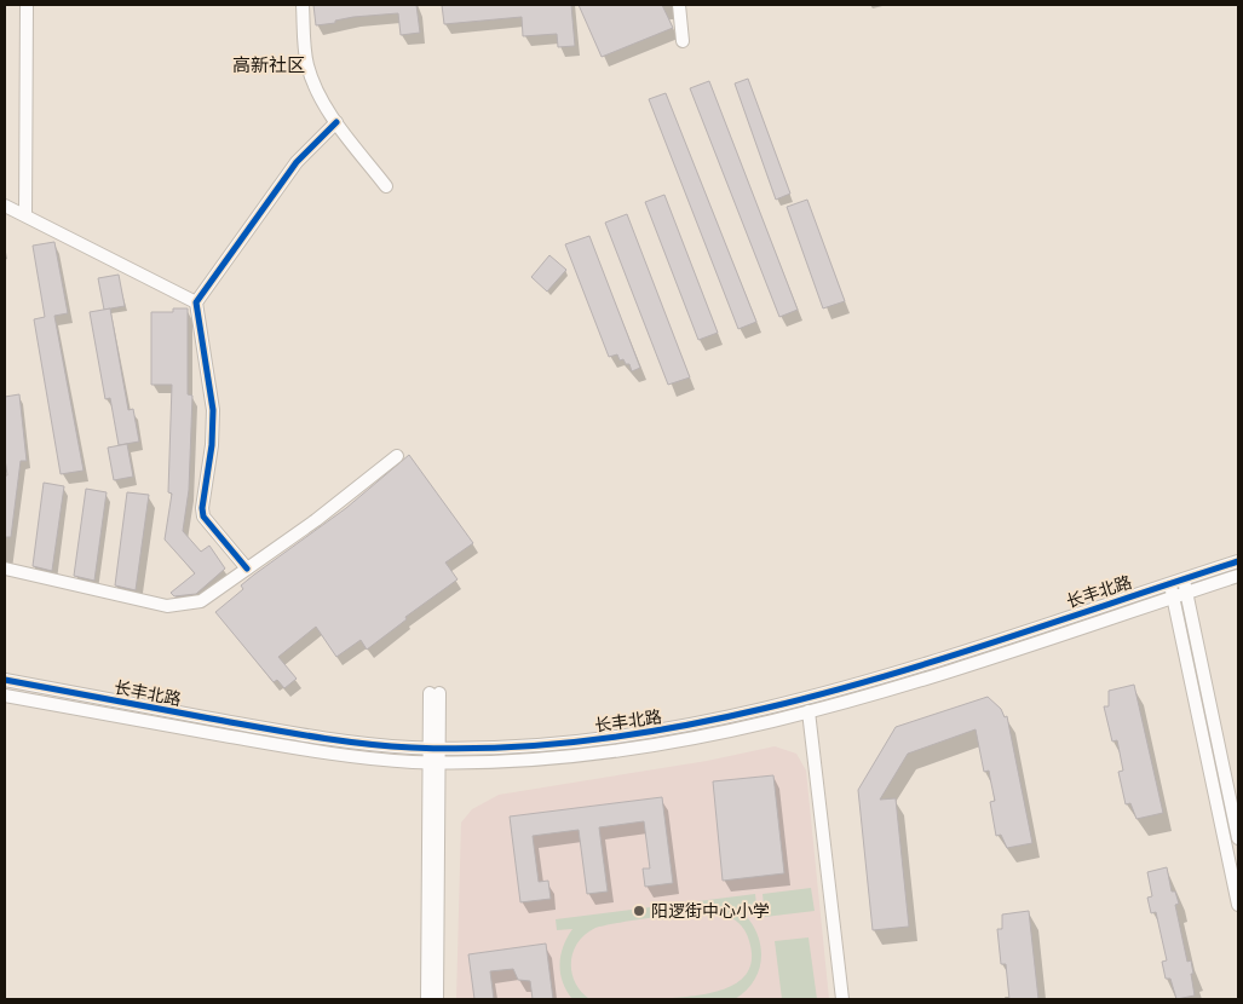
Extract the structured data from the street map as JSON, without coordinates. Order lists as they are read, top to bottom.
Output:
{
  "streets": {
    "street": ["长丰北路"]
  },
  "districts": ["高新社区"],
  "places": ["阳逻街中心小学"]
}
